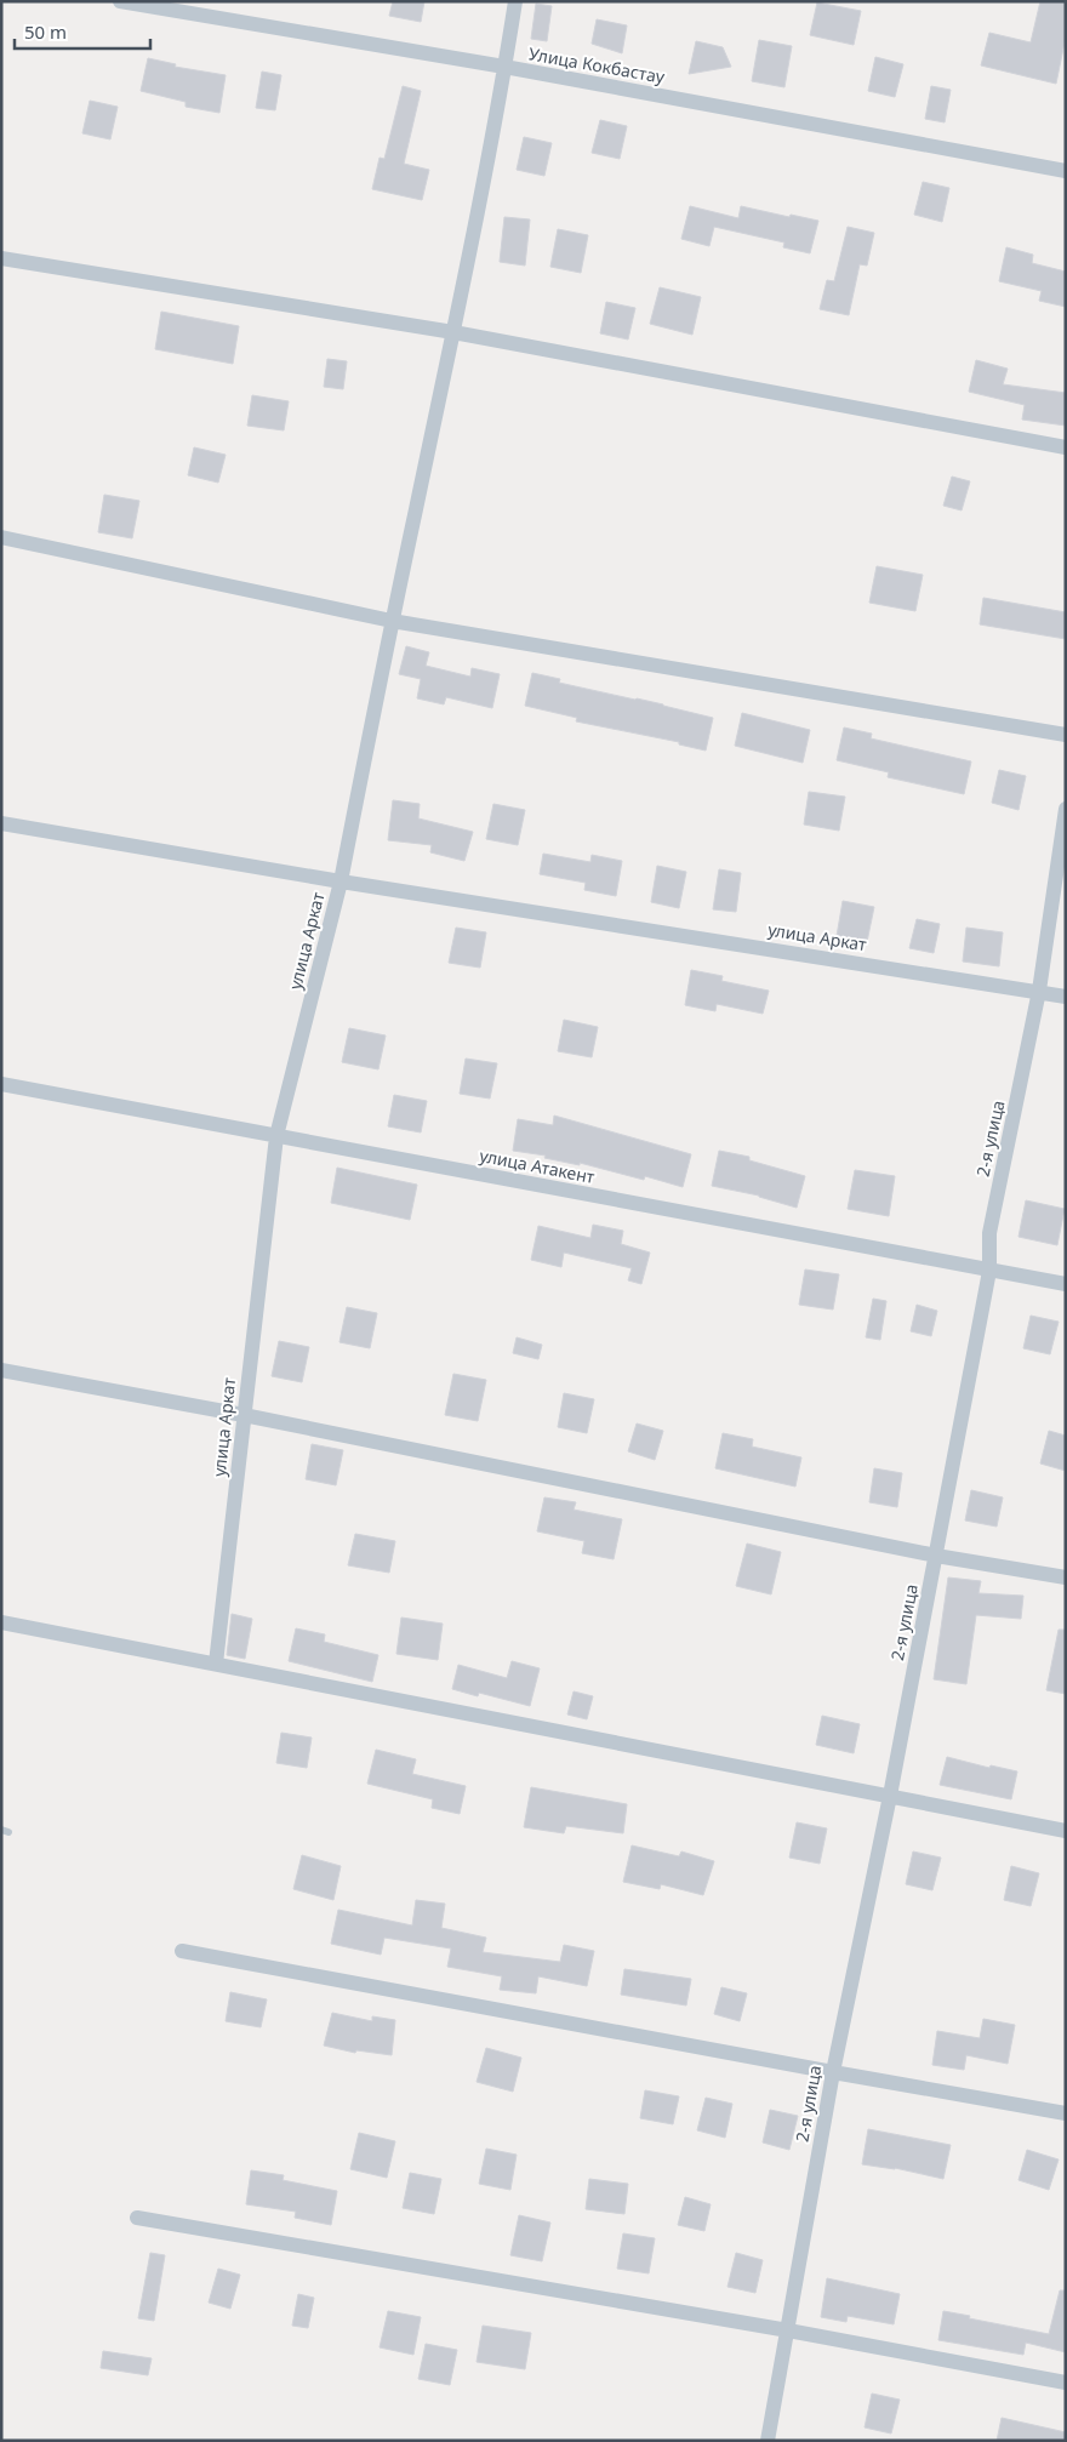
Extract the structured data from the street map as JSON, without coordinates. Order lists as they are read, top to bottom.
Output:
{
  "streets": {
    "street": [
      "Улица Кокбастау",
      "улица Аркат",
      "2-я улица",
      "улица Атакент"
    ]
  },
  "crossings": [
    ["улица Аркат", "2-я улица"],
    ["улица Аркат", "улица Атакент"],
    ["2-я улица", "улица Атакент"]
  ],
  "scale_bar": "50 m"
}
